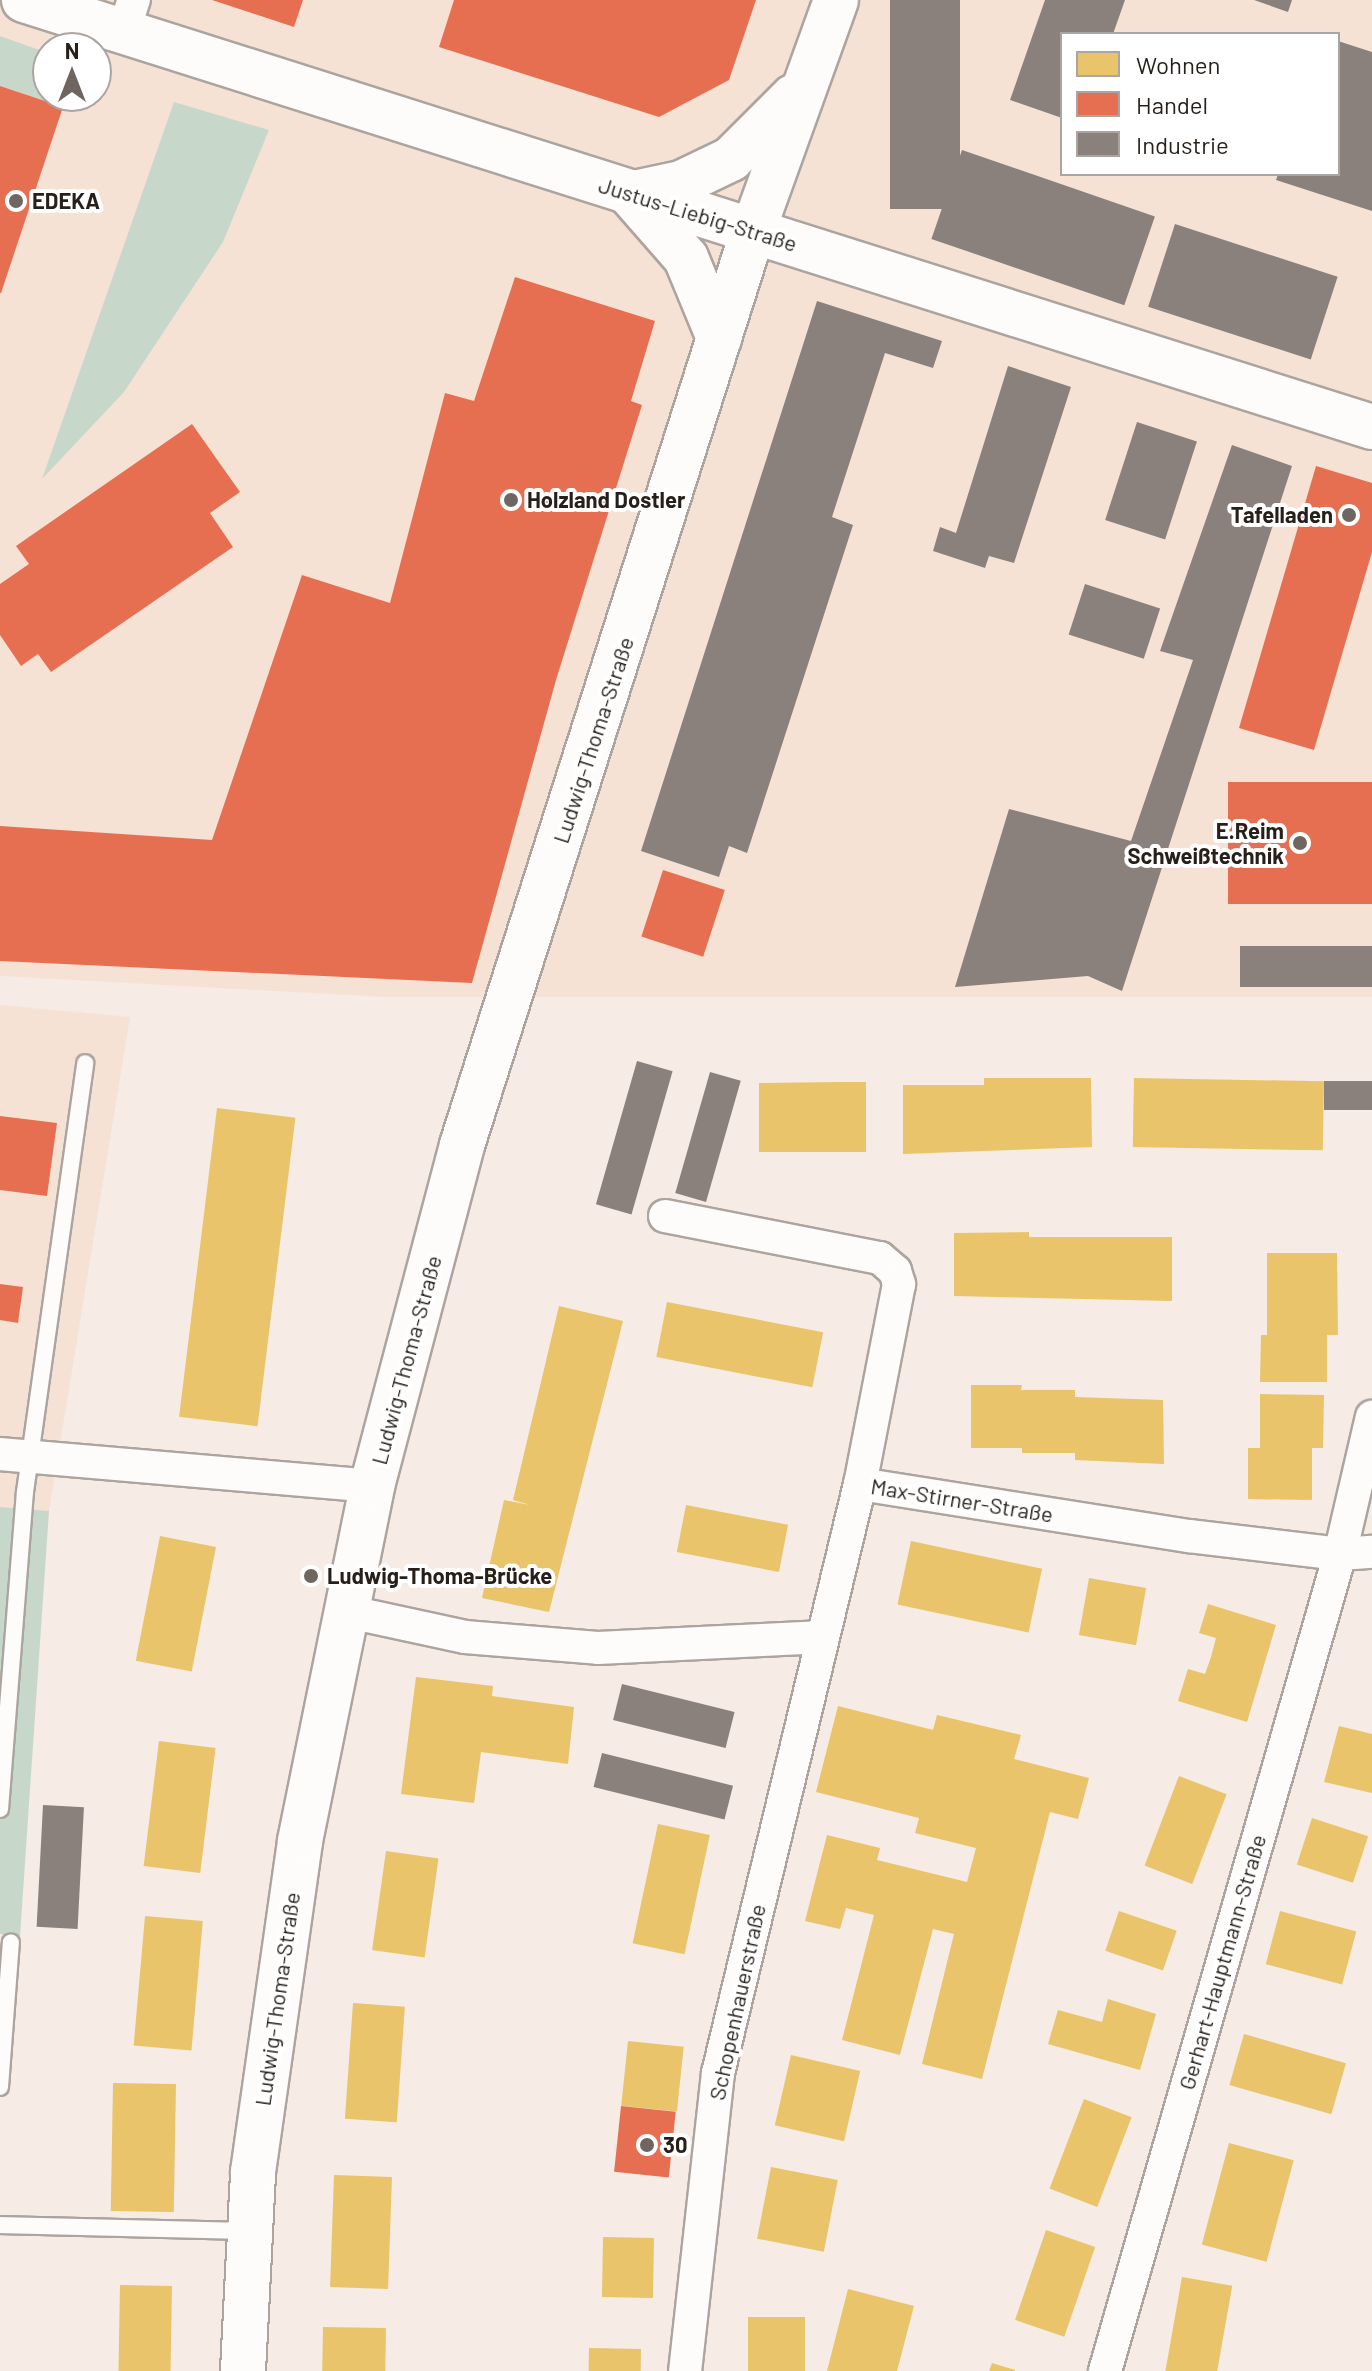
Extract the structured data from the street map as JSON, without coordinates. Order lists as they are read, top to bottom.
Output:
{
  "streets": {
    "street": [
      "Justus-Liebig-Straße",
      "Ludwig-Thoma-Straße",
      "Max-Stirner-Straße",
      "Gerhart-Hauptmann-Straße",
      "Schopenhauerstraße"
    ]
  },
  "crossings": [
    ["Justus-Liebig-Straße", "Ludwig-Thoma-Straße"],
    ["Max-Stirner-Straße", "Gerhart-Hauptmann-Straße"],
    ["Max-Stirner-Straße", "Schopenhauerstraße"]
  ],
  "places": [
    "EDEKA",
    "Holzland Dostler",
    "Tafelladen",
    "E.Reim Schweißtechnik",
    "Ludwig-Thoma-Brücke",
    "30"
  ],
  "legend": ["Wohnen", "Handel", "Industrie"],
  "north": "top"
}
